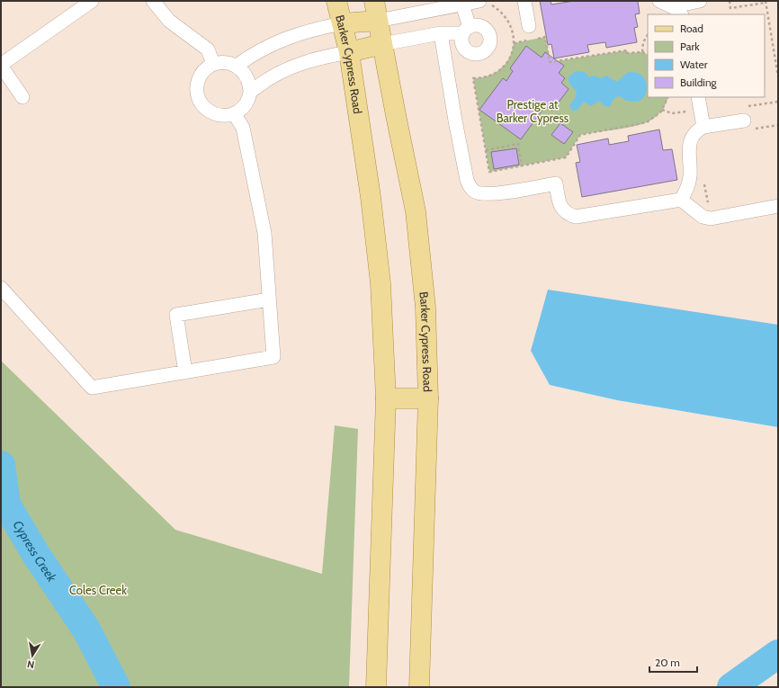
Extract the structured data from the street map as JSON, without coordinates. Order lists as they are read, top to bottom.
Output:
{
  "streets": {
    "main road": ["Barker Cypress Road"]
  },
  "water": ["Cypress Creek"],
  "parks": ["Prestige at Barker Cypress", "Coles Creek"],
  "legend": [
    "Road",
    "Park",
    "Water",
    "Building"
  ],
  "scale_bar": "20 m",
  "north": "bottom"
}
